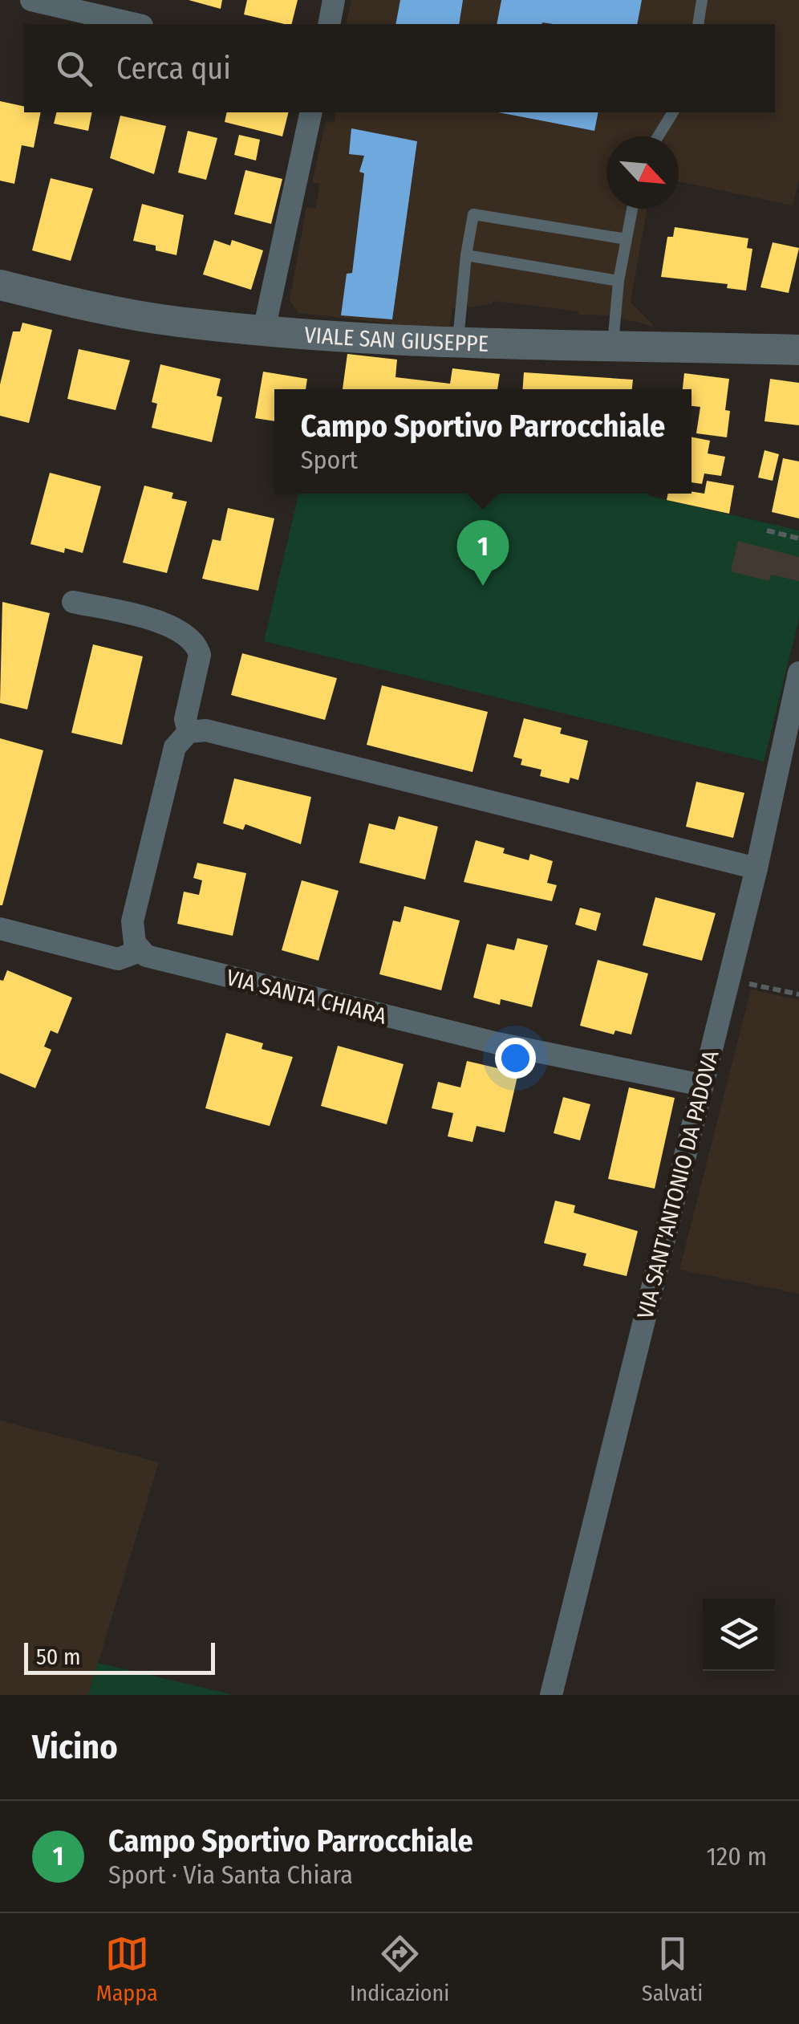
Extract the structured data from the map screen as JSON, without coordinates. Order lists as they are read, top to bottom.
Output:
{
  "streets": {
    "main road": ["VIALE SAN GIUSEPPE"],
    "street": ["VIA SANTA CHIARA", "VIA SANT'ANTONIO DA PADOVA"]
  },
  "crossings": [
    ["VIA SANTA CHIARA", "VIA SANT'ANTONIO DA PADOVA"]
  ],
  "scale_bar": "50 m",
  "north": "bottom right",
  "page": {
    "search": "Cerca qui",
    "popup": ["Campo Sportivo Parrocchiale", "Sport"],
    "pins": "1",
    "scale": "50 m",
    "heading": "Vicino",
    "list": [
      {
        "mark": "1",
        "name": "Campo Sportivo Parrocchiale",
        "note": "Sport · Via Santa Chiara",
        "value": "120 m"
      }
    ],
    "nav": ["Mappa", "Indicazioni", "Salvati"]
  }
}
